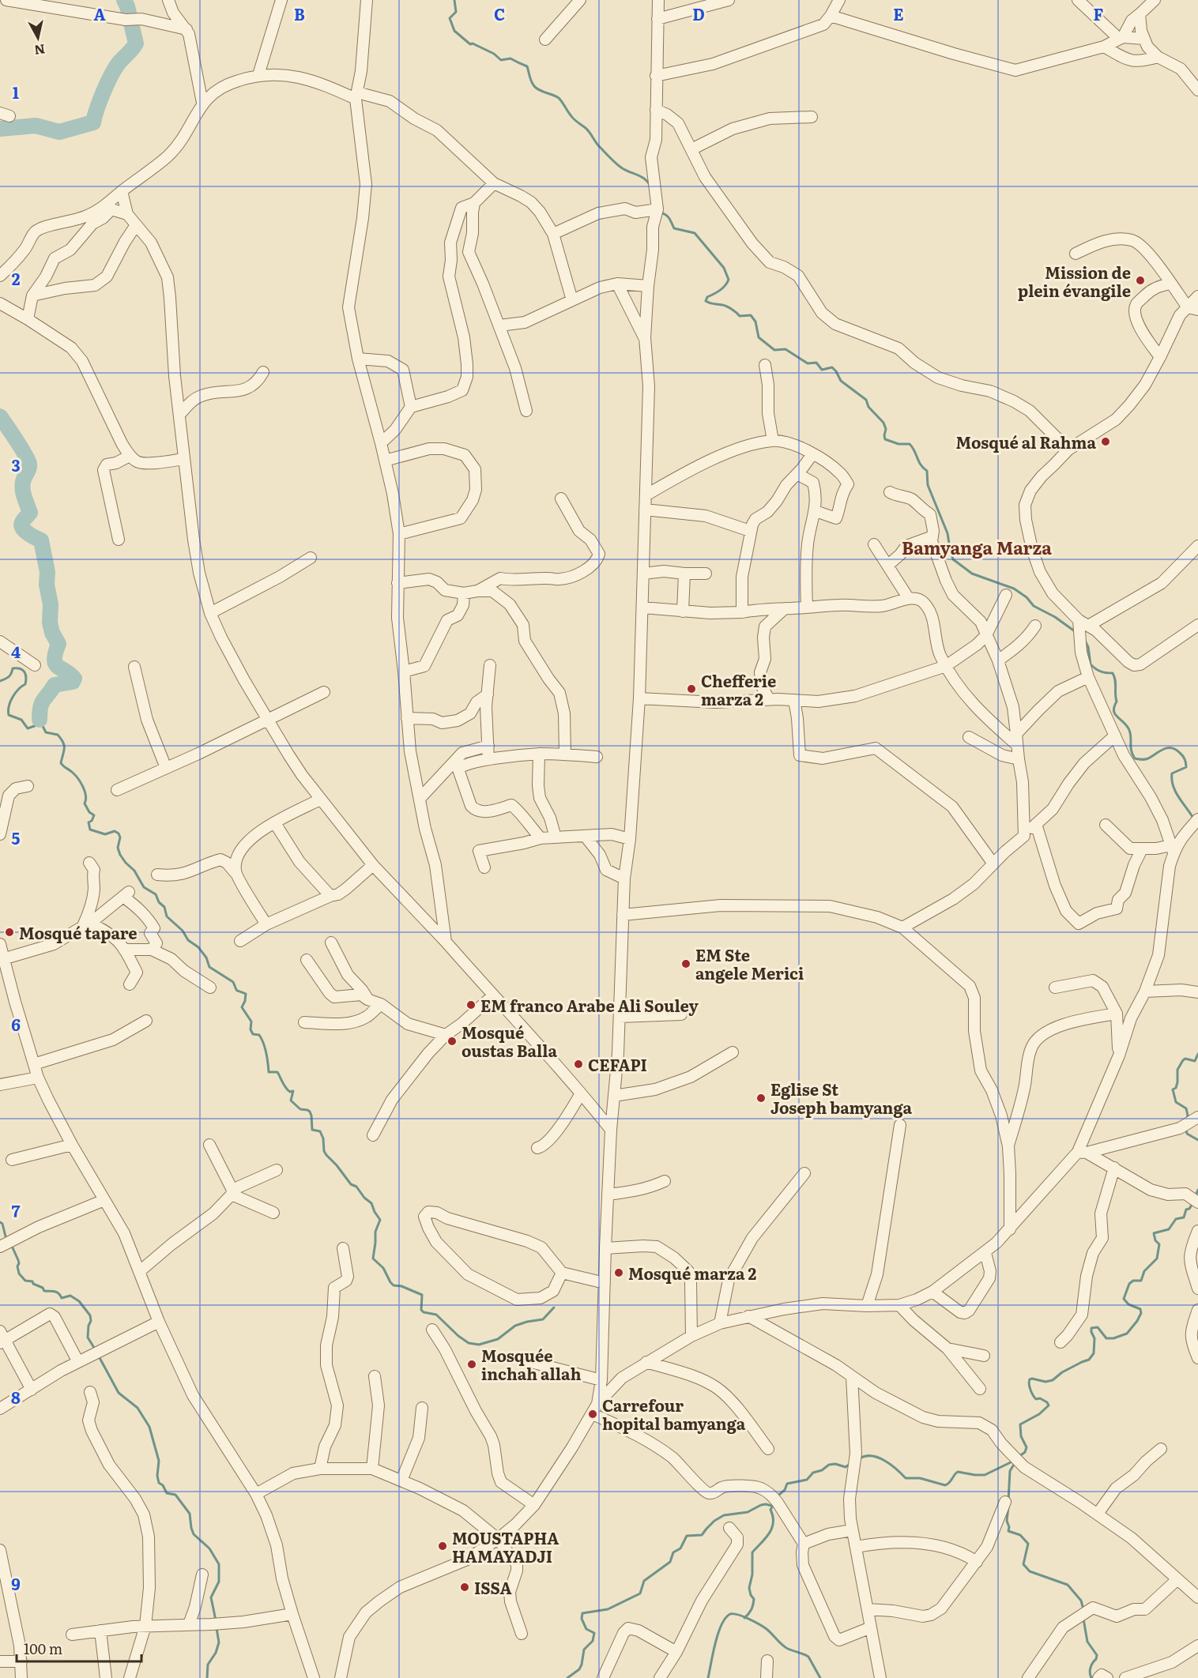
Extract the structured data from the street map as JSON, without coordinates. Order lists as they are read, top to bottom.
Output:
{
  "districts": ["Bamyanga Marza"],
  "places": [
    "Mission de plein évangile",
    "Mosqué al Rahma",
    "Chefferie marza 2",
    "Mosqué tapare",
    "EM Ste angele Merici",
    "EM franco Arabe Ali Souley",
    "Mosqué oustas Balla",
    "CEFAPI",
    "Eglise St Joseph bamyanga",
    "Mosqué marza 2",
    "Mosquée inchah allah",
    "Carrefour hopital bamyanga",
    "MOUSTAPHA HAMAYADJI",
    "ISSA"
  ],
  "scale_bar": "100 m",
  "north": "bottom",
  "grid": {
    "columns": [
      "A",
      "B",
      "C",
      "D",
      "E",
      "F"
    ],
    "rows": [
      "1",
      "2",
      "3",
      "4",
      "5",
      "6",
      "7",
      "8",
      "9"
    ]
  }
}
